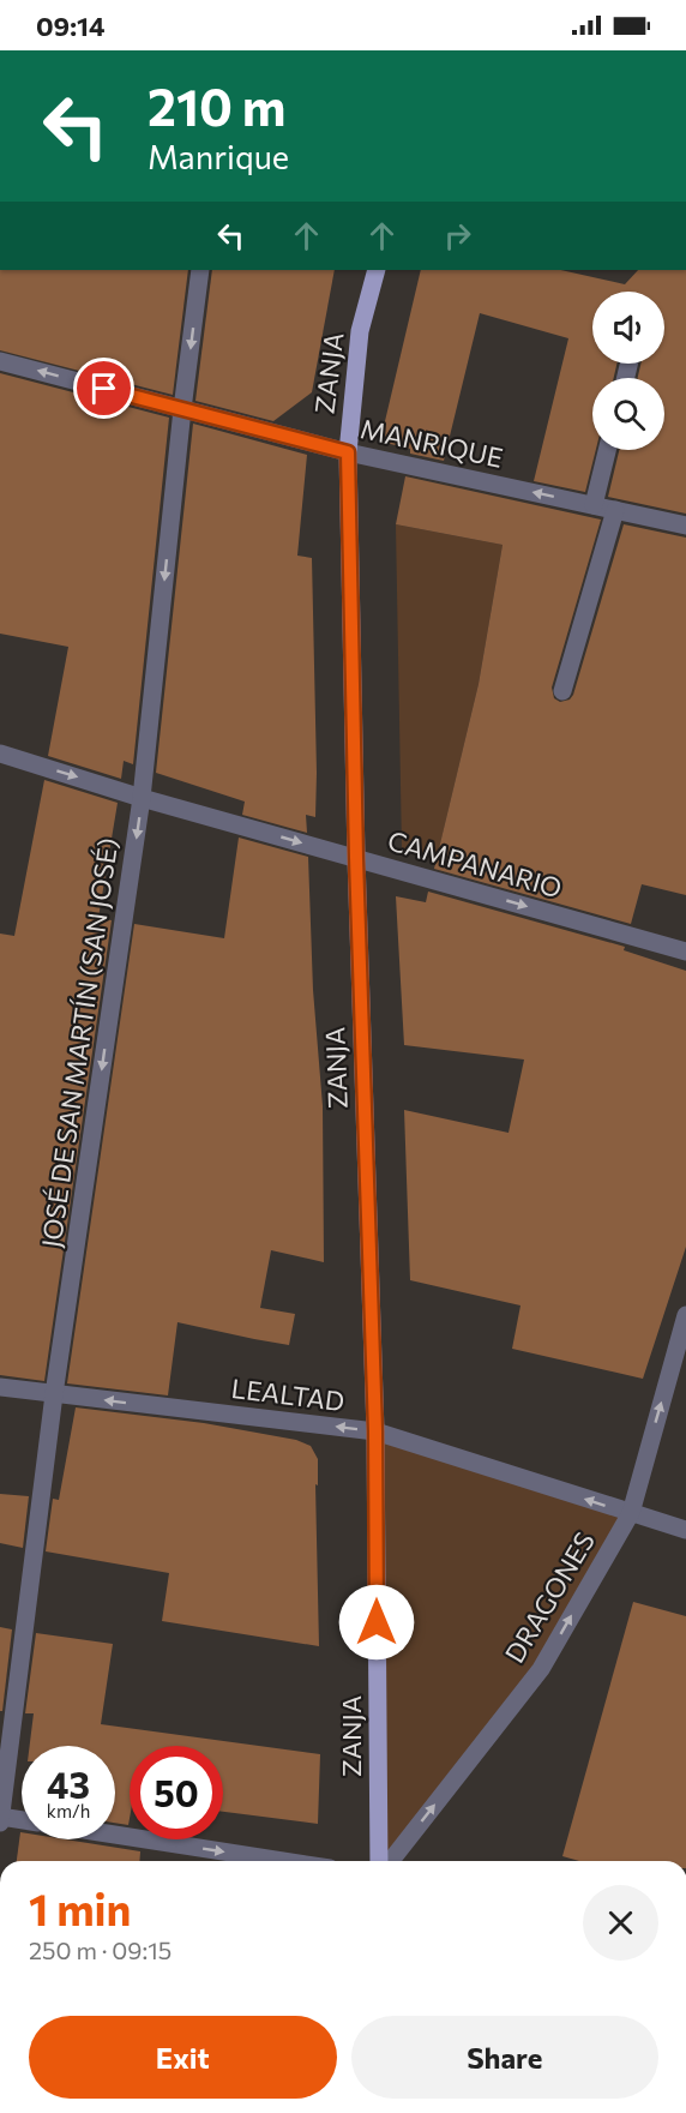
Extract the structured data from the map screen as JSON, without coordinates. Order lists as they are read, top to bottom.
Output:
{
  "streets": {
    "main road": ["ZANJA"],
    "street": [
      "MANRIQUE",
      "CAMPANARIO",
      "JOSÉ DE SAN MARTÍN (SAN JOSÉ)",
      "LEALTAD",
      "DRAGONES"
    ]
  },
  "crossings": [
    ["ZANJA", "MANRIQUE"],
    ["ZANJA", "CAMPANARIO"],
    ["ZANJA", "LEALTAD"],
    ["MANRIQUE", "JOSÉ DE SAN MARTÍN (SAN JOSÉ)"],
    ["CAMPANARIO", "JOSÉ DE SAN MARTÍN (SAN JOSÉ)"],
    ["JOSÉ DE SAN MARTÍN (SAN JOSÉ)", "LEALTAD"],
    ["LEALTAD", "DRAGONES"]
  ],
  "one_way": [
    "MANRIQUE",
    "CAMPANARIO",
    "JOSÉ DE SAN MARTÍN (SAN JOSÉ)",
    "LEALTAD",
    "DRAGONES"
  ],
  "page": {
    "status": "09:14",
    "turn": ["210 m", "Manrique"],
    "speed": "43 km/h",
    "limit": "50",
    "heading": ["1 min", "250 m · 09:15"],
    "buttons": ["Exit", "Share"]
  }
}
